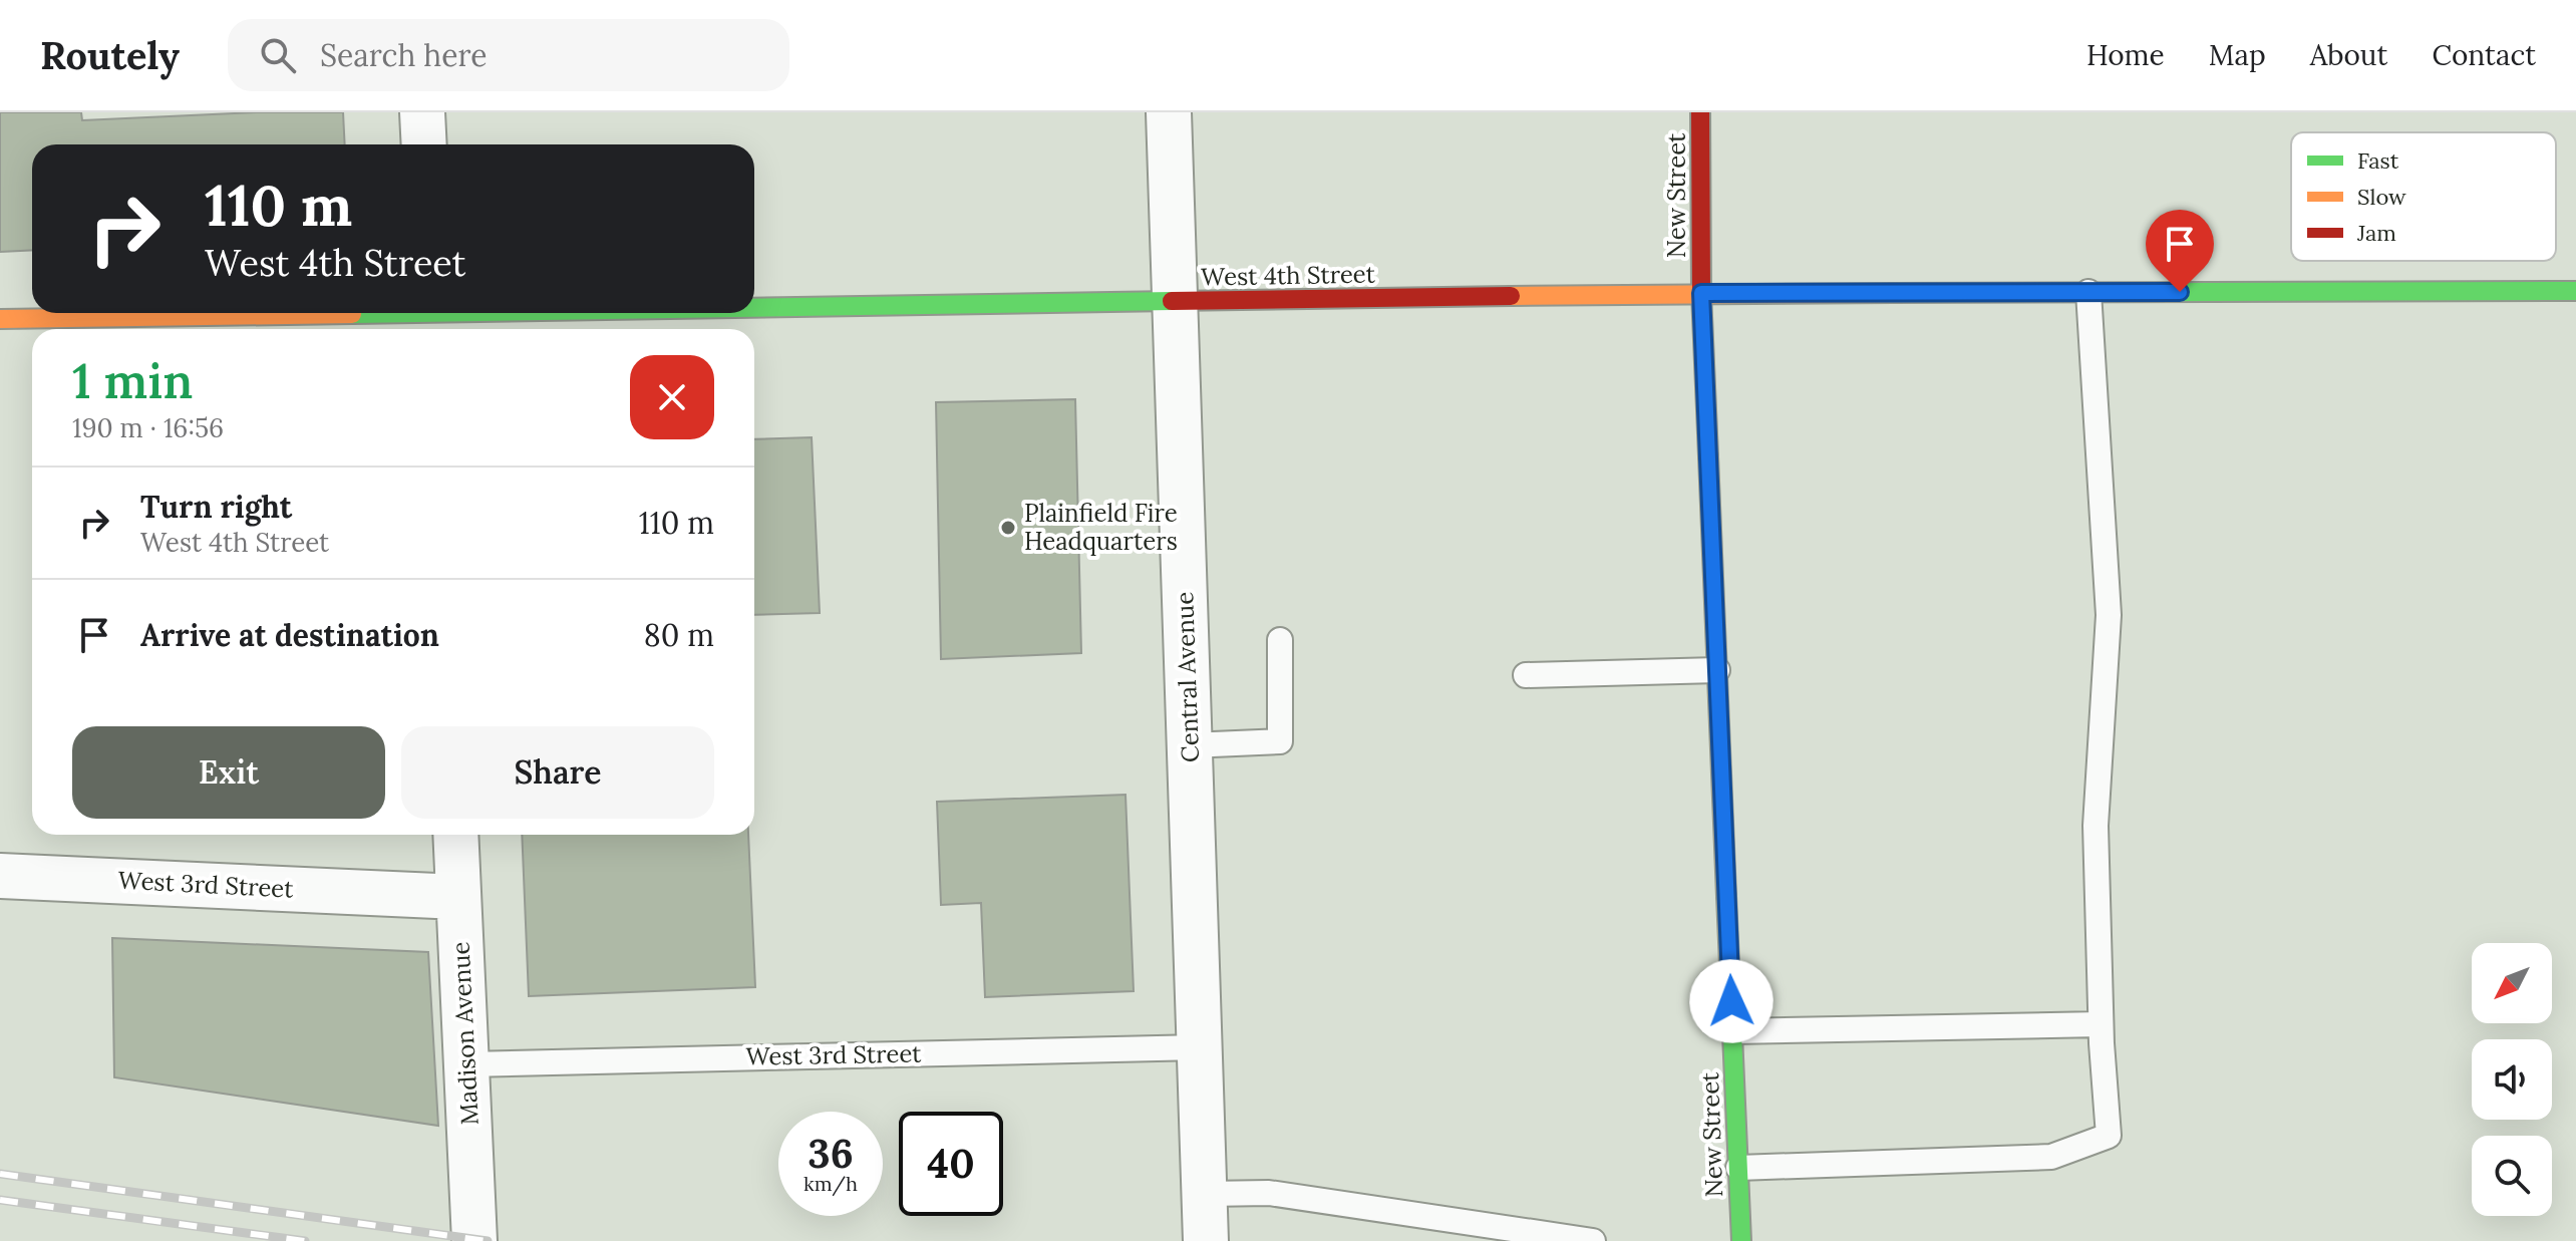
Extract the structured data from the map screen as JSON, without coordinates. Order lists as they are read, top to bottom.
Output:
{
  "streets": {
    "main road": ["New Street", "West 4th Street"],
    "street": ["Central Avenue", "West 3rd Street", "Madison Avenue"]
  },
  "crossings": [
    ["New Street", "West 4th Street"],
    ["West 4th Street", "Central Avenue"],
    ["Central Avenue", "West 3rd Street"],
    ["West 3rd Street", "Madison Avenue"]
  ],
  "places": ["Plainfield Fire Headquarters"],
  "legend": ["Fast", "Slow", "Jam"],
  "north": "bottom left",
  "page": {
    "header": "Routely",
    "search": "Search here",
    "nav": [
      "Home",
      "Map",
      "About",
      "Contact"
    ],
    "turn": ["110 m", "West 4th Street"],
    "heading": ["1 min", "190 m · 16:56"],
    "list": [
      {
        "name": "Turn right",
        "note": "West 4th Street",
        "value": "110 m"
      },
      {
        "name": "Arrive at destination",
        "value": "80 m"
      }
    ],
    "buttons": ["Exit", "Share"],
    "speed": "36 km/h",
    "limit": "40"
  }
}
